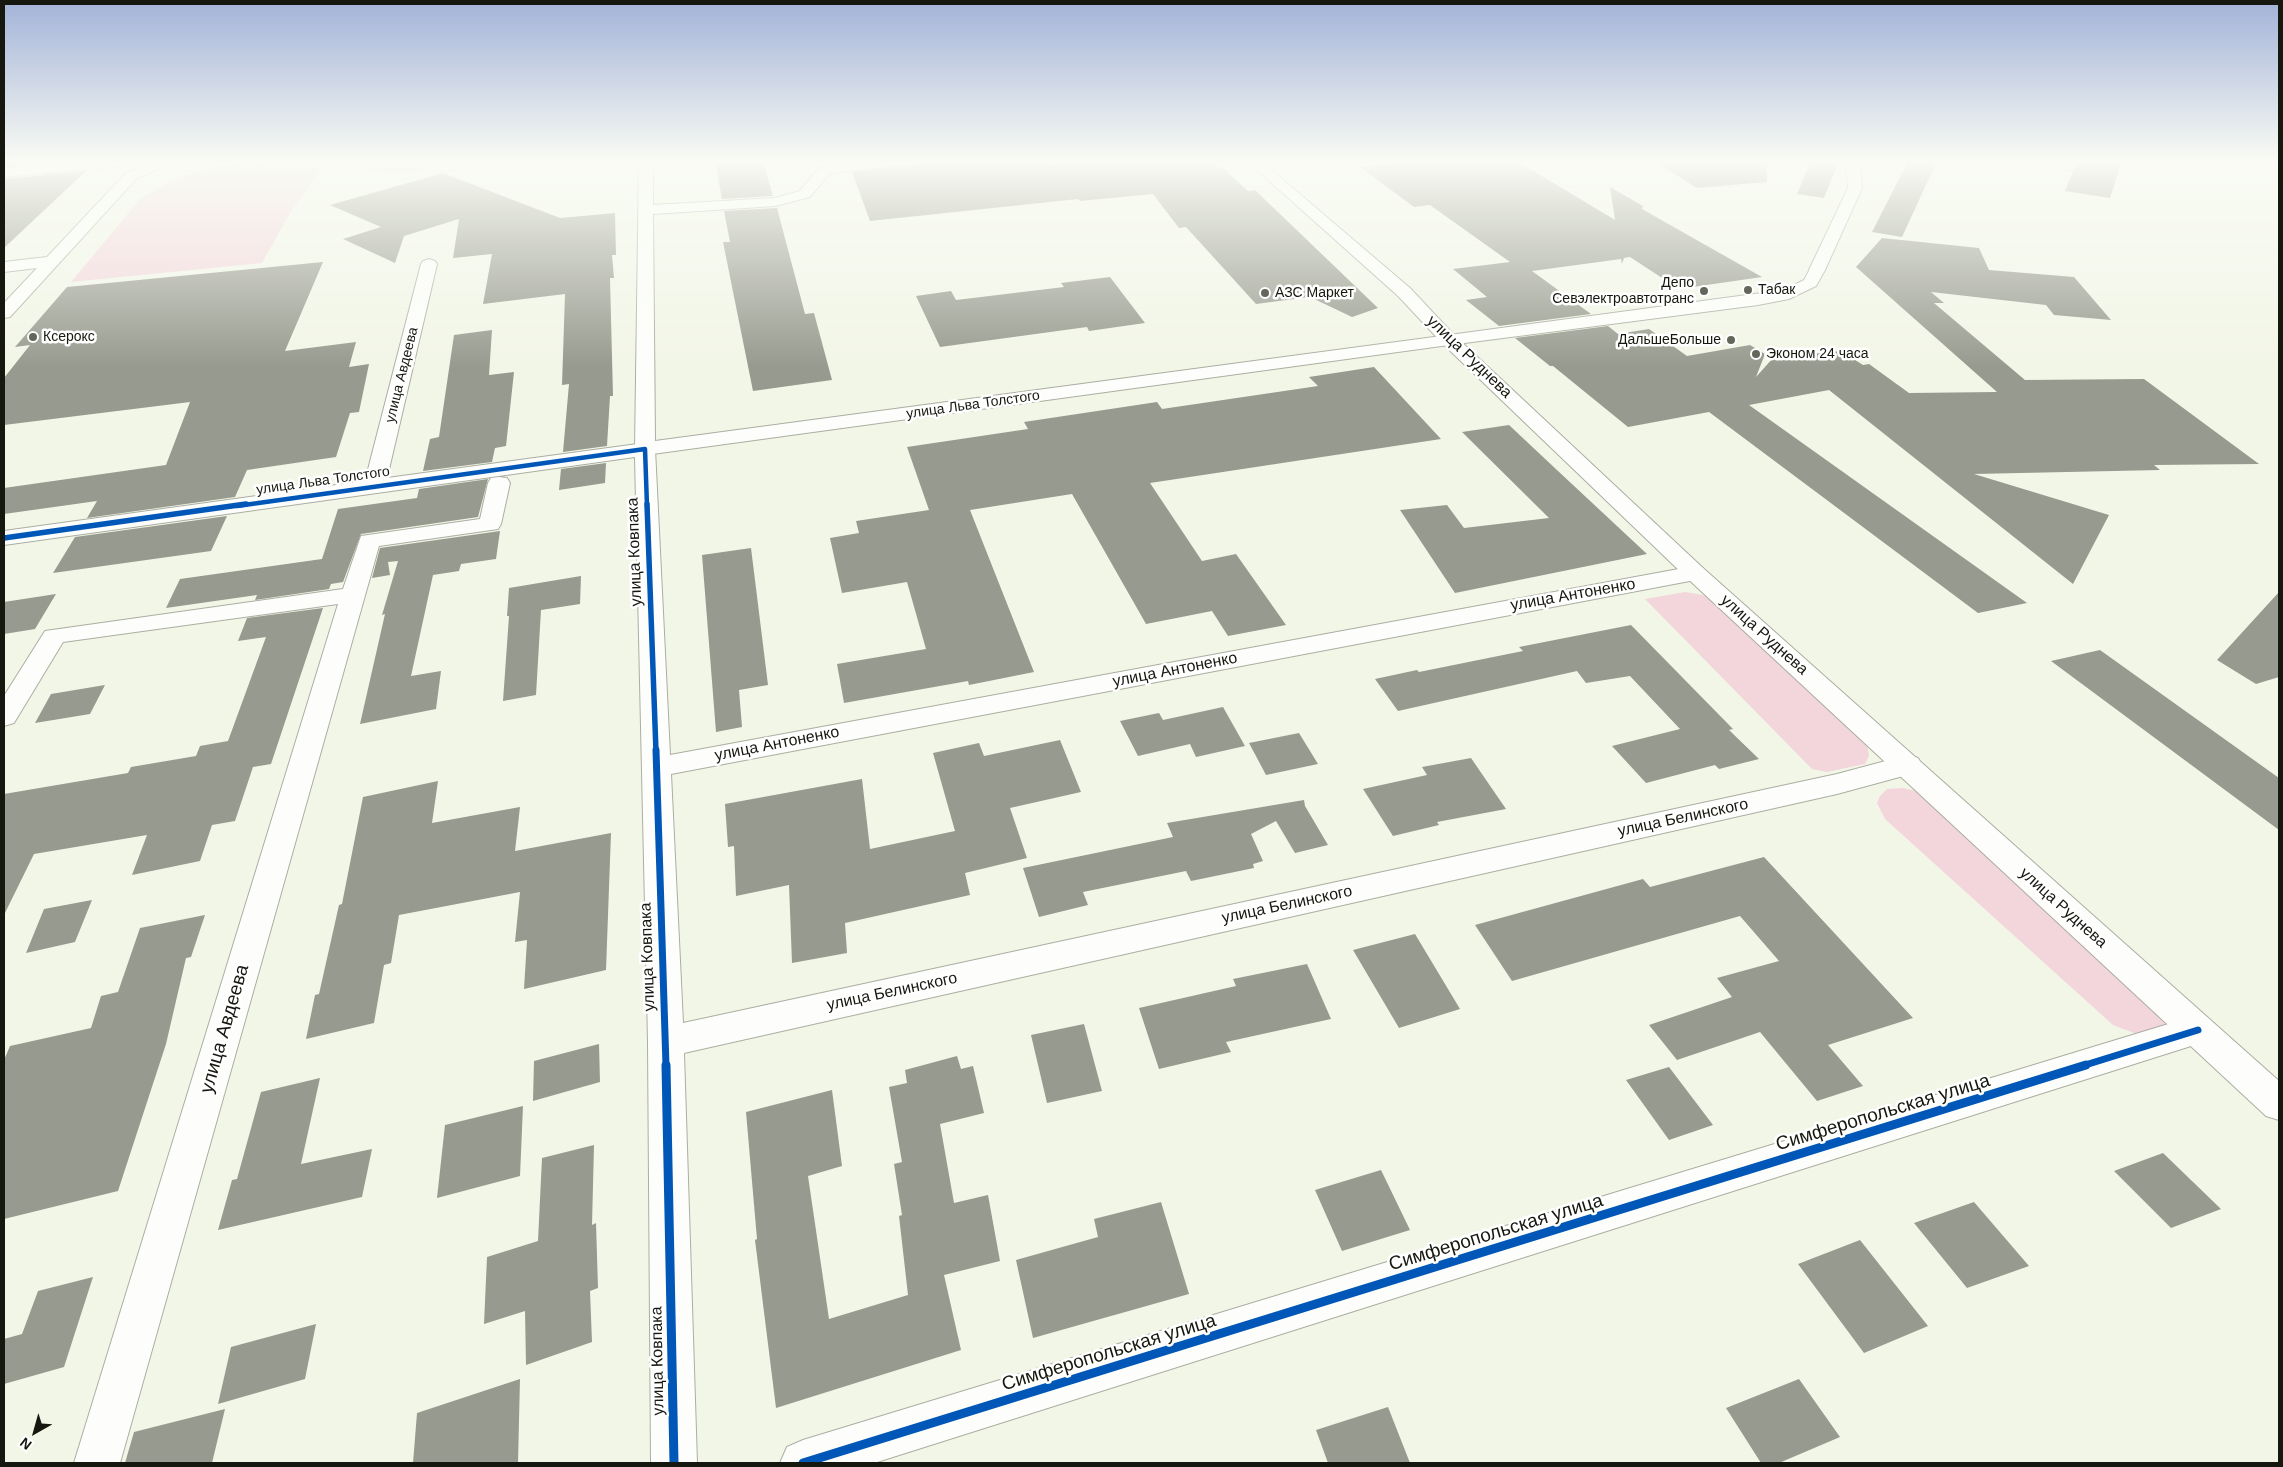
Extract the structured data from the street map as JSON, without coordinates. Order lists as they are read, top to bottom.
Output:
{
  "streets": {
    "street": [
      "улица Руднева",
      "улица Авдеева",
      "улица Льва Толстого",
      "улица Ковпака",
      "улица Антоненко",
      "улица Белинского",
      "Симферопольская улица"
    ]
  },
  "crossings": [
    ["улица Руднева", "улица Льва Толстого"],
    ["улица Руднева", "улица Антоненко"],
    ["улица Руднева", "улица Белинского"],
    ["улица Руднева", "Симферопольская улица"],
    ["улица Авдеева", "улица Льва Толстого"],
    ["улица Льва Толстого", "улица Ковпака"],
    ["улица Ковпака", "улица Антоненко"],
    ["улица Ковпака", "улица Белинского"]
  ],
  "places": [
    "Табак",
    "Депо Севэлектроавтотранс",
    "АЗС Маркет",
    "Ксерокс",
    "ДальшеБольше",
    "Эконом 24 часа"
  ],
  "north": "bottom left"
}
